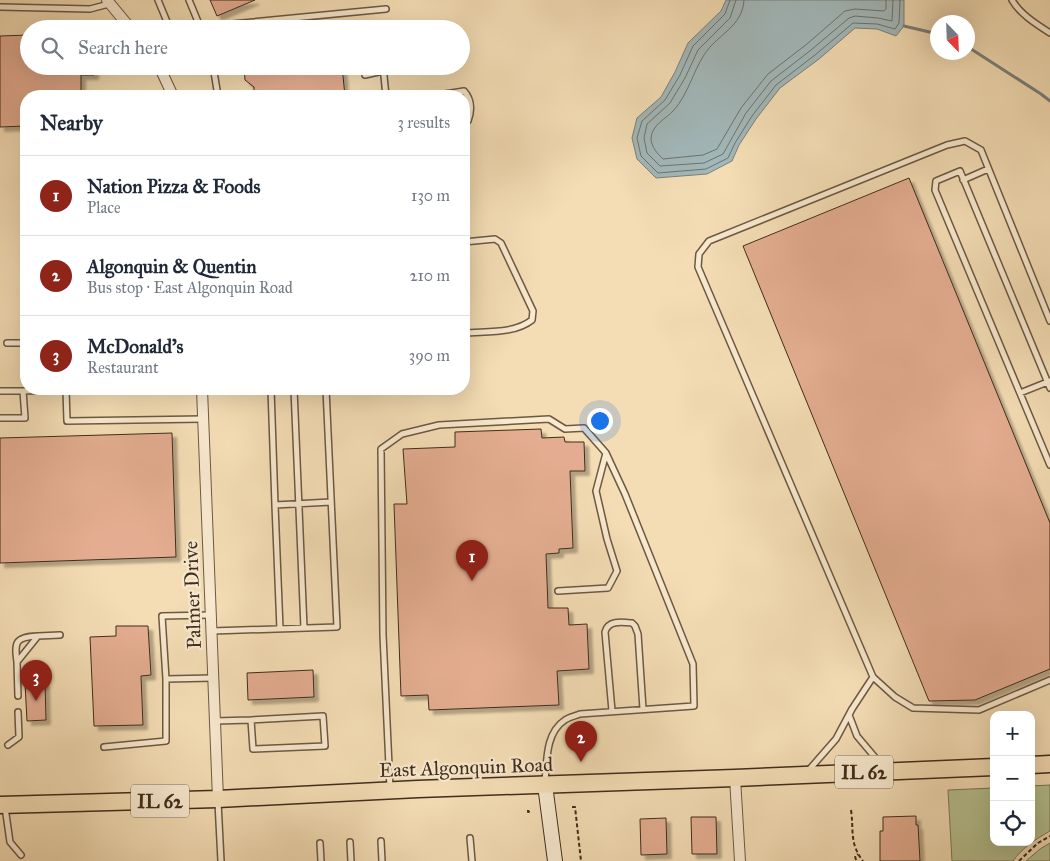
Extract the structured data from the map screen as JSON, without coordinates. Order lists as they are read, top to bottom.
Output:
{
  "streets": {
    "main road": ["East Algonquin Road", "IL 62"],
    "street": ["Palmer Drive"]
  },
  "crossings": [
    ["Palmer Drive", "East Algonquin Road"]
  ],
  "north": "bottom right",
  "page": {
    "search": "Search here",
    "heading": ["Nearby", "3 results"],
    "list": [
      {
        "mark": "1",
        "name": "Nation Pizza & Foods",
        "note": "Place",
        "value": "130 m"
      },
      {
        "mark": "2",
        "name": "Algonquin & Quentin",
        "note": "Bus stop · East Algonquin Road",
        "value": "210 m"
      },
      {
        "mark": "3",
        "name": "McDonald's",
        "note": "Restaurant",
        "value": "390 m"
      }
    ],
    "pins": ["1", "3", "2"],
    "map_buttons": ["+", "−"]
  }
}
